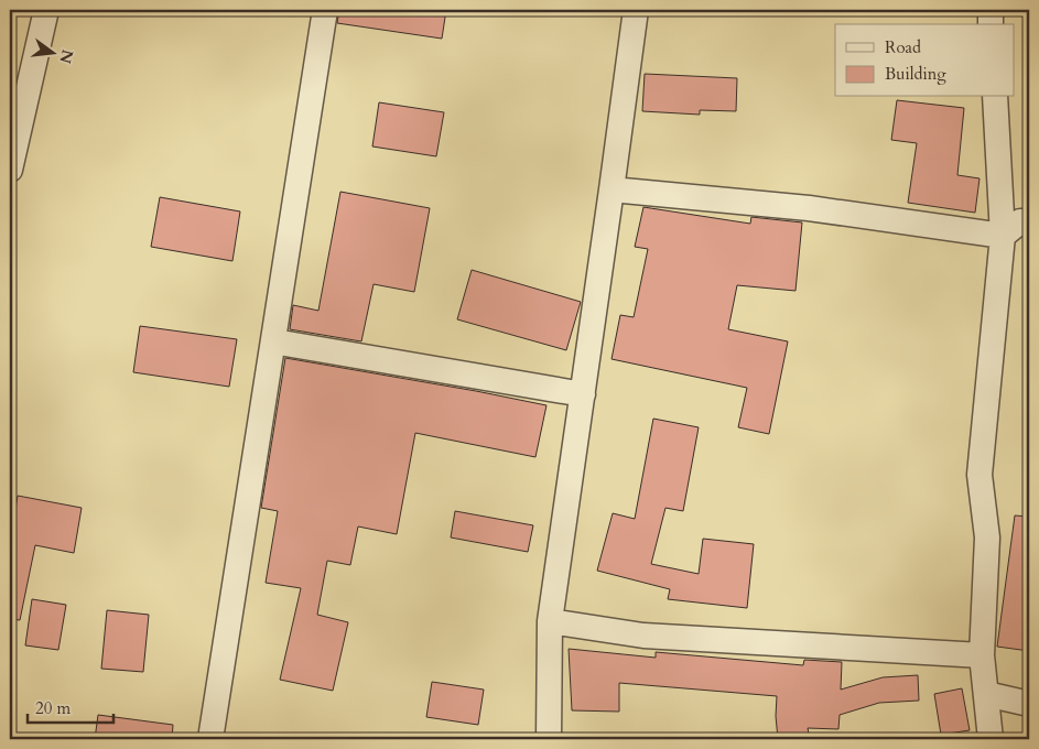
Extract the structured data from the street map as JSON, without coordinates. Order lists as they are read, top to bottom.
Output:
{
  "legend": ["Road", "Building"],
  "scale_bar": "20 m",
  "north": "right"
}
